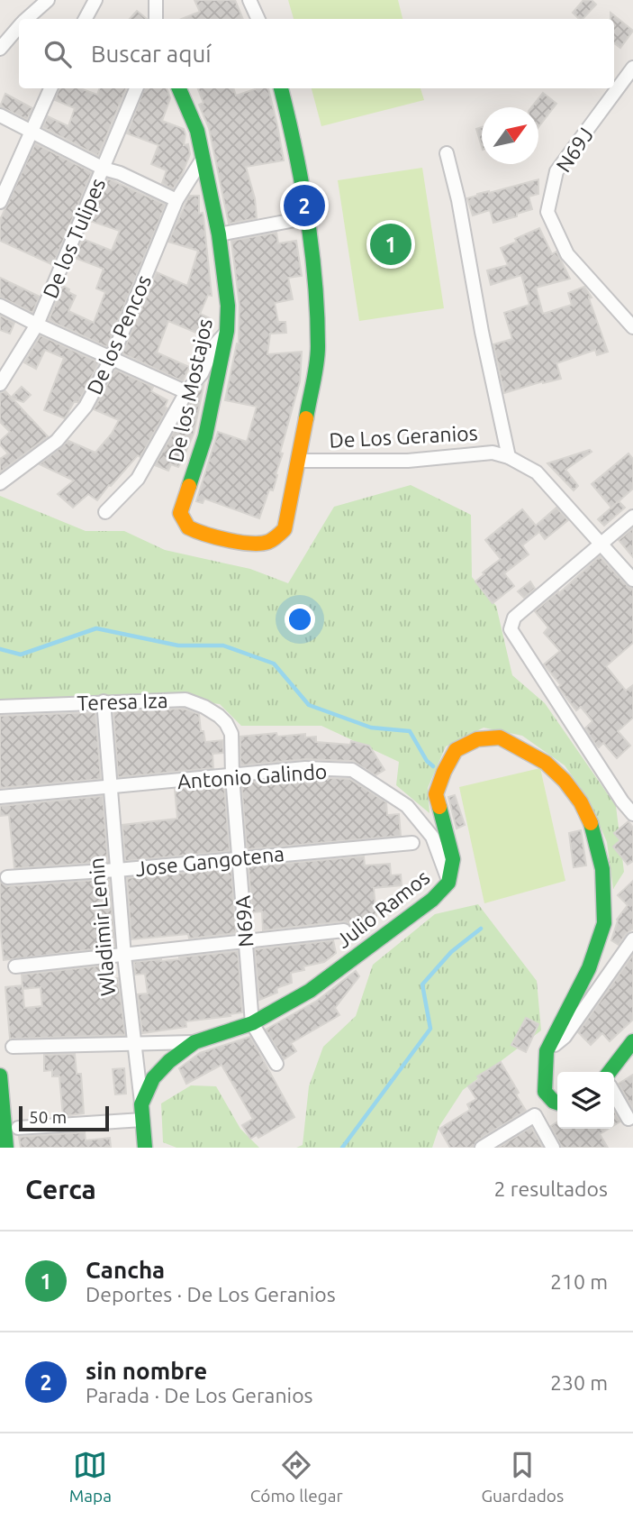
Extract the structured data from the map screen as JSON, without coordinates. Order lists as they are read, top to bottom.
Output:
{
  "streets": {
    "street": [
      "N69J",
      "De los Tulipes",
      "De los Pencos",
      "De los Mostajos",
      "De Los Geranios",
      "Teresa Iza",
      "Antonio Galindo",
      "Jose Gangotena",
      "Julio Ramos",
      "N69A",
      "Wladimir Lenin"
    ]
  },
  "crossings": [
    ["De los Pencos", "De los Mostajos"],
    ["De los Mostajos", "De Los Geranios"],
    ["Teresa Iza", "N69A"],
    ["Teresa Iza", "Wladimir Lenin"],
    ["Antonio Galindo", "Julio Ramos"],
    ["Antonio Galindo", "N69A"],
    ["Antonio Galindo", "Wladimir Lenin"],
    ["Jose Gangotena", "N69A"],
    ["Jose Gangotena", "Wladimir Lenin"],
    ["Julio Ramos", "N69A"],
    ["Julio Ramos", "Wladimir Lenin"]
  ],
  "scale_bar": "50 m",
  "north": "top right",
  "page": {
    "search": "Buscar aquí",
    "pins": ["2", "1"],
    "scale": "50 m",
    "heading": ["Cerca", "2 resultados"],
    "list": [
      {
        "mark": "1",
        "name": "Cancha",
        "note": "Deportes · De Los Geranios",
        "value": "210 m"
      },
      {
        "mark": "2",
        "name": "sin nombre",
        "note": "Parada · De Los Geranios",
        "value": "230 m"
      }
    ],
    "nav": ["Mapa", "Cómo llegar", "Guardados"]
  }
}
